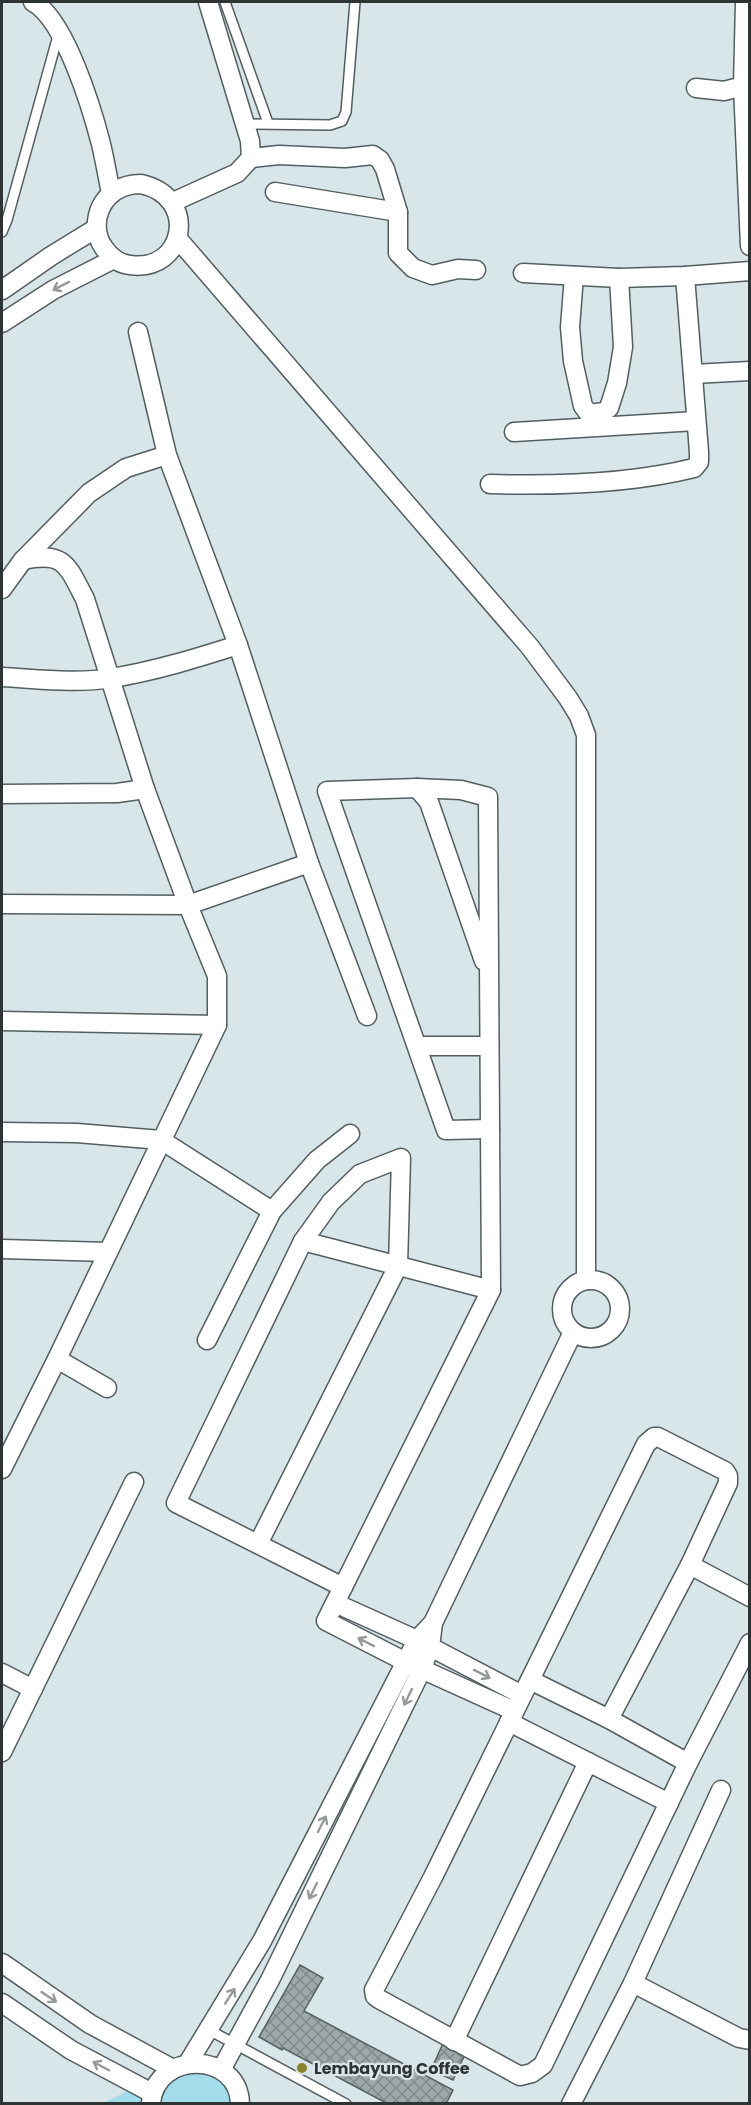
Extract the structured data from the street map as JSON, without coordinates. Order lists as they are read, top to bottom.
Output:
{
  "places": ["Lembayung Coffee"]
}
